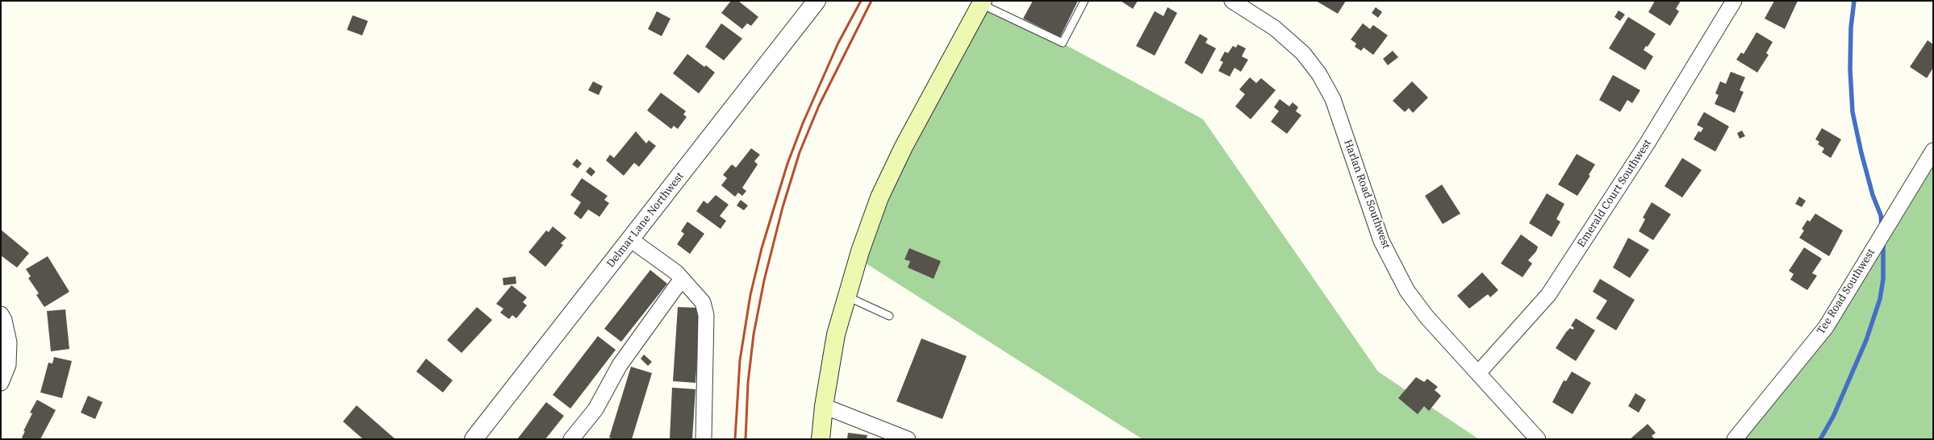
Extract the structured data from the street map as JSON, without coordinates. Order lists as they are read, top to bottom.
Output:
{
  "streets": {
    "street": [
      "Emerald Court Southwest",
      "Harlan Road Southwest",
      "Delmar Lane Northwest",
      "Tee Road Southwest"
    ]
  },
  "crossings": [
    ["Emerald Court Southwest", "Harlan Road Southwest"]
  ]
}
